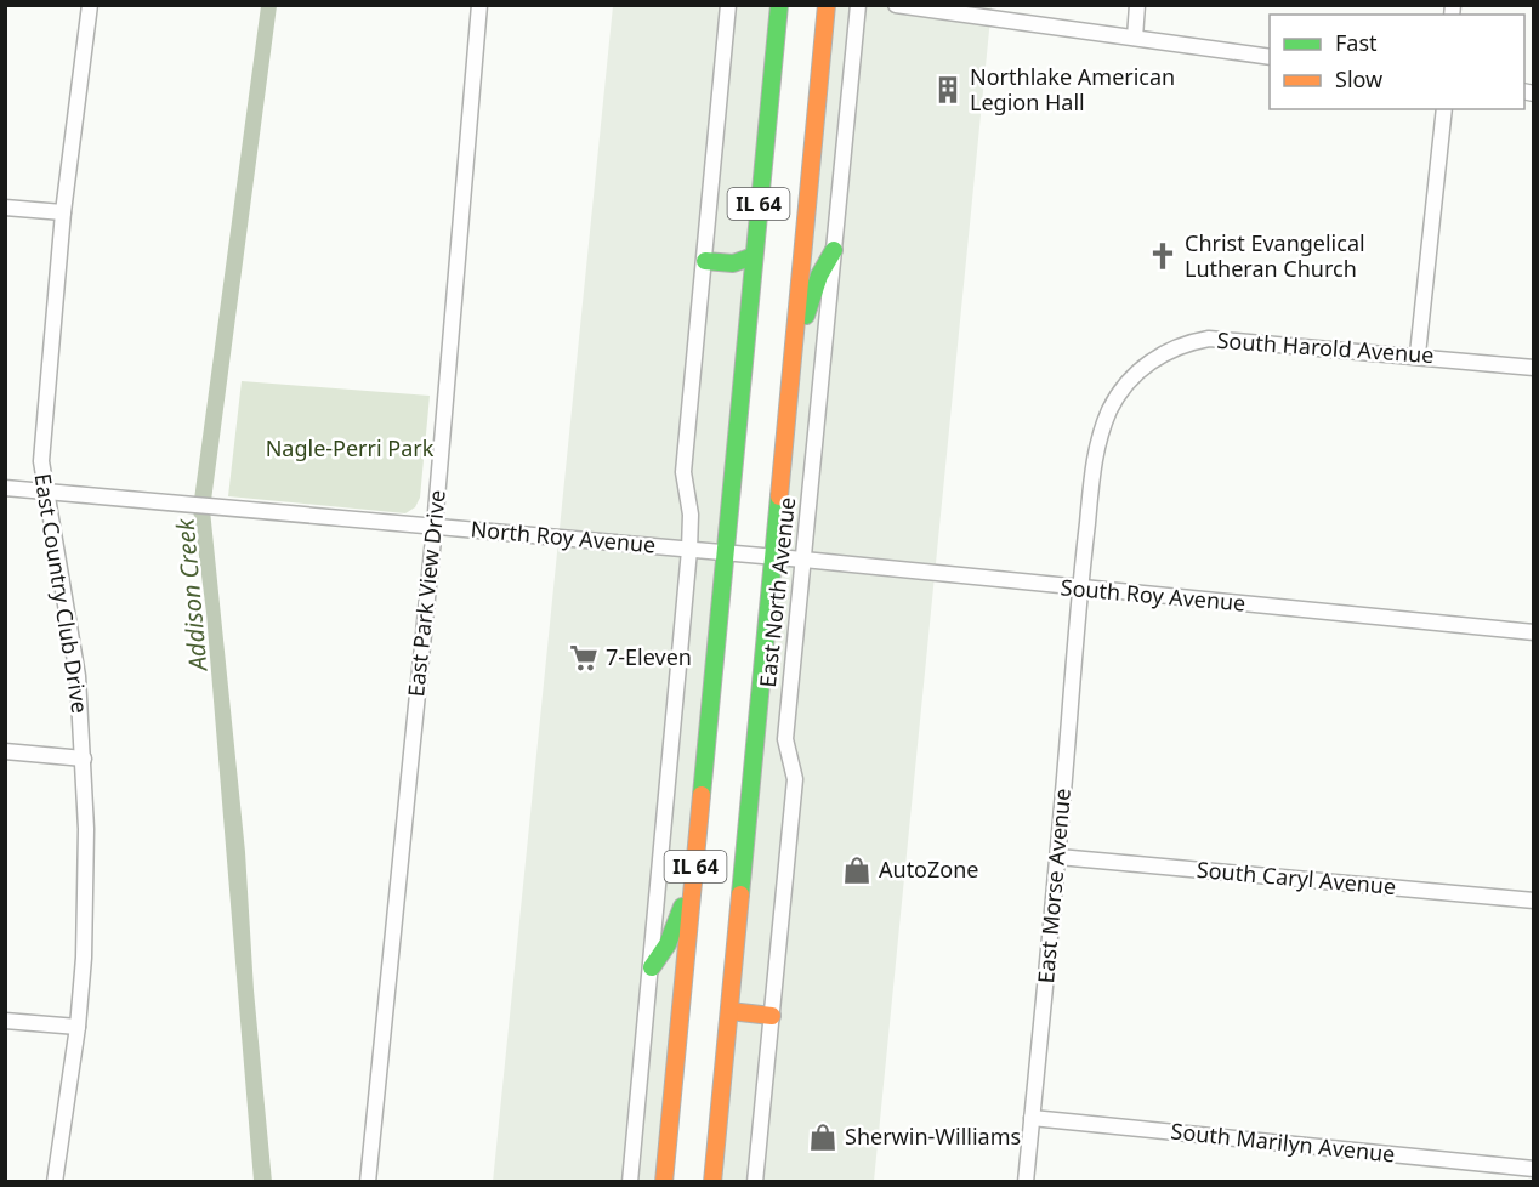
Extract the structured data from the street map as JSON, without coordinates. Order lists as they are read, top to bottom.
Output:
{
  "streets": {
    "main road": ["IL 64", "East North Avenue"],
    "street": [
      "South Harold Avenue",
      "North Roy Avenue",
      "East Country Club Drive",
      "East Park View Drive",
      "South Roy Avenue",
      "South Caryl Avenue",
      "East Morse Avenue",
      "South Marilyn Avenue"
    ]
  },
  "crossings": [
    ["IL 64", "North Roy Avenue"],
    ["South Harold Avenue", "South Roy Avenue"],
    ["South Harold Avenue", "East Morse Avenue"],
    ["North Roy Avenue", "East North Avenue"],
    ["North Roy Avenue", "East Country Club Drive"],
    ["North Roy Avenue", "East Park View Drive"],
    ["North Roy Avenue", "South Roy Avenue"],
    ["East North Avenue", "South Roy Avenue"],
    ["South Roy Avenue", "East Morse Avenue"],
    ["South Caryl Avenue", "East Morse Avenue"],
    ["East Morse Avenue", "South Marilyn Avenue"]
  ],
  "water": ["Addison Creek"],
  "parks": ["Nagle-Perri Park"],
  "places": {
    "building": ["Northlake American Legion Hall"],
    "church": ["Christ Evangelical Lutheran Church"],
    "supermarket": ["7-Eleven"],
    "shop": ["AutoZone", "Sherwin-Williams"]
  },
  "legend": ["Fast", "Slow"]
}
